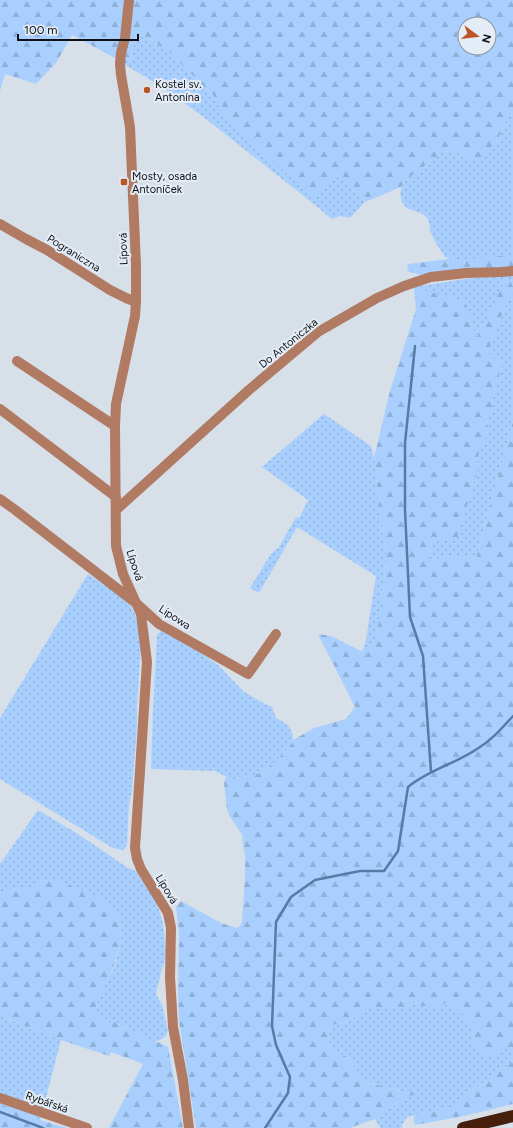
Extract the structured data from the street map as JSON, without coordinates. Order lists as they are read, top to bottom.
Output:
{
  "streets": {
    "street": [
      "Lípová",
      "Pograniczna",
      "Do Antoniczka",
      "Lipowa",
      "Rybářská"
    ]
  },
  "crossings": [
    ["Lípová", "Pograniczna"],
    ["Lípová", "Do Antoniczka"],
    ["Lípová", "Lipowa"]
  ],
  "places": {
    "other": ["Kostel sv. Antonína"],
    "transit": ["Mosty, osada Antoníček"]
  },
  "scale_bar": "100 m",
  "north": "right"
}
